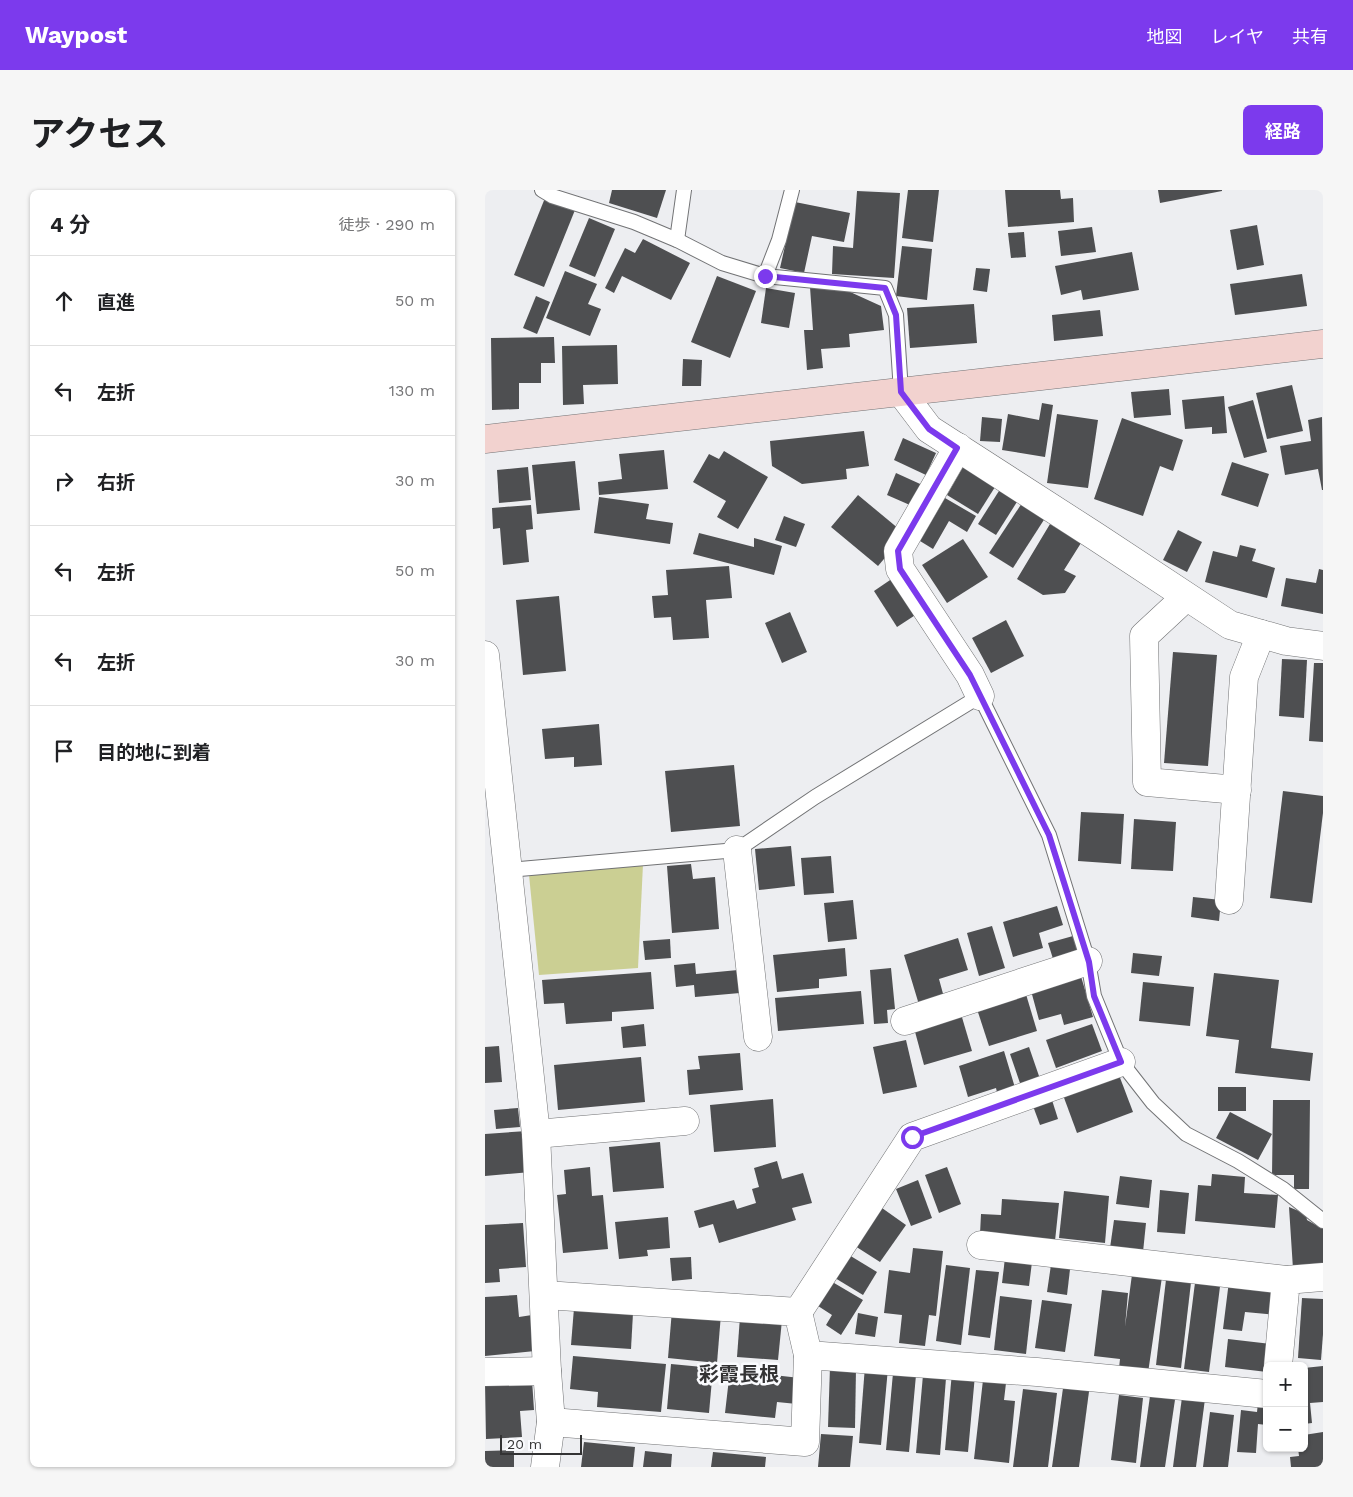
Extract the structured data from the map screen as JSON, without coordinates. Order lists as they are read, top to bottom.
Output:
{
  "districts": ["彩霞長根"],
  "scale_bar": "20 m",
  "page": {
    "header": "Waypost",
    "nav": ["地図", "レイヤ", "共有"],
    "title": "アクセス",
    "buttons": "経路",
    "heading": ["4 分", "徒歩 · 290 m"],
    "list": [
      ["直進", "50 m"],
      ["左折", "130 m"],
      ["右折", "30 m"],
      ["左折", "50 m"],
      ["左折", "30 m"],
      "目的地に到着"
    ],
    "map_buttons": ["+", "−"],
    "scale": "20 m"
  }
}
